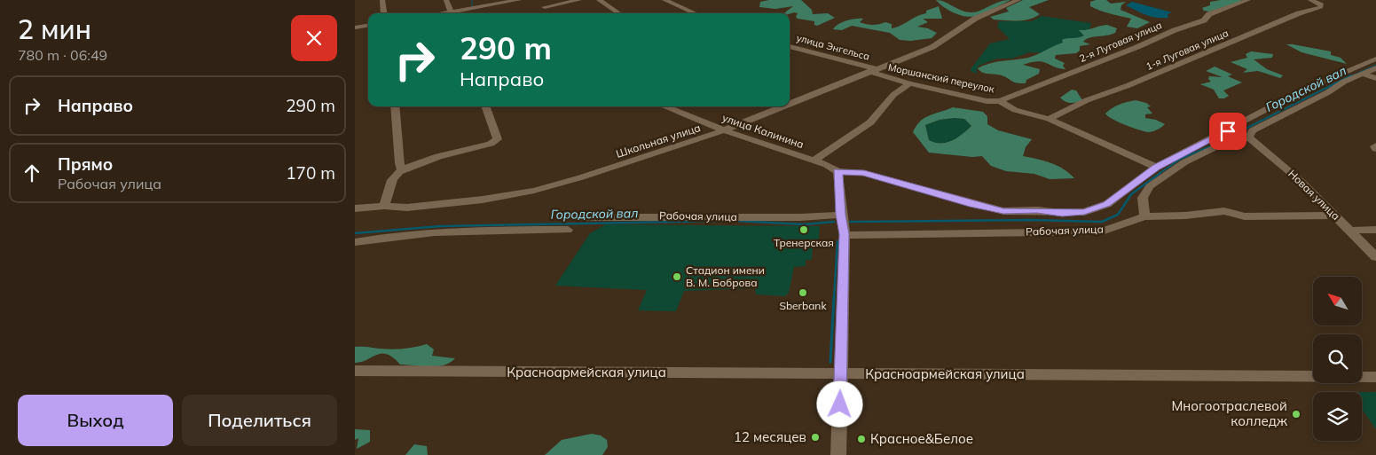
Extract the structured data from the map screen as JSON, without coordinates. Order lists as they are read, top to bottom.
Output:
{
  "streets": {
    "street": [
      "2-я Луговая улица",
      "улица Энгельса",
      "1-я Луговая улица",
      "Моршанский переулок",
      "улица Калинина",
      "Школьная улица",
      "Новая улица",
      "Рабочая улица",
      "Красноармейская улица"
    ]
  },
  "crossings": [
    ["2-я Луговая улица", "Моршанский переулок"],
    ["улица Энгельса", "Моршанский переулок"],
    ["улица Энгельса", "Школьная улица"],
    ["1-я Луговая улица", "Моршанский переулок"],
    ["Моршанский переулок", "Школьная улица"],
    ["Моршанский переулок", "Рабочая улица"],
    ["улица Калинина", "Школьная улица"],
    ["улица Калинина", "Рабочая улица"],
    ["Новая улица", "Рабочая улица"]
  ],
  "water": ["Городской вал"],
  "places": [
    "Тренерская",
    "Стадион имени В. М. Боброва",
    "Sberbank",
    "Многоотраслевой колледж",
    "12 месяцев",
    "Красное&Белое"
  ],
  "north": "top left",
  "page": {
    "heading": ["2 мин", "780 m · 06:49"],
    "turn": ["290 m", "Направо"],
    "list": [
      {
        "name": "Направо",
        "value": "290 m"
      },
      {
        "name": "Прямо",
        "note": "Рабочая улица",
        "value": "170 m"
      }
    ],
    "buttons": ["Выход", "Поделиться"]
  }
}
